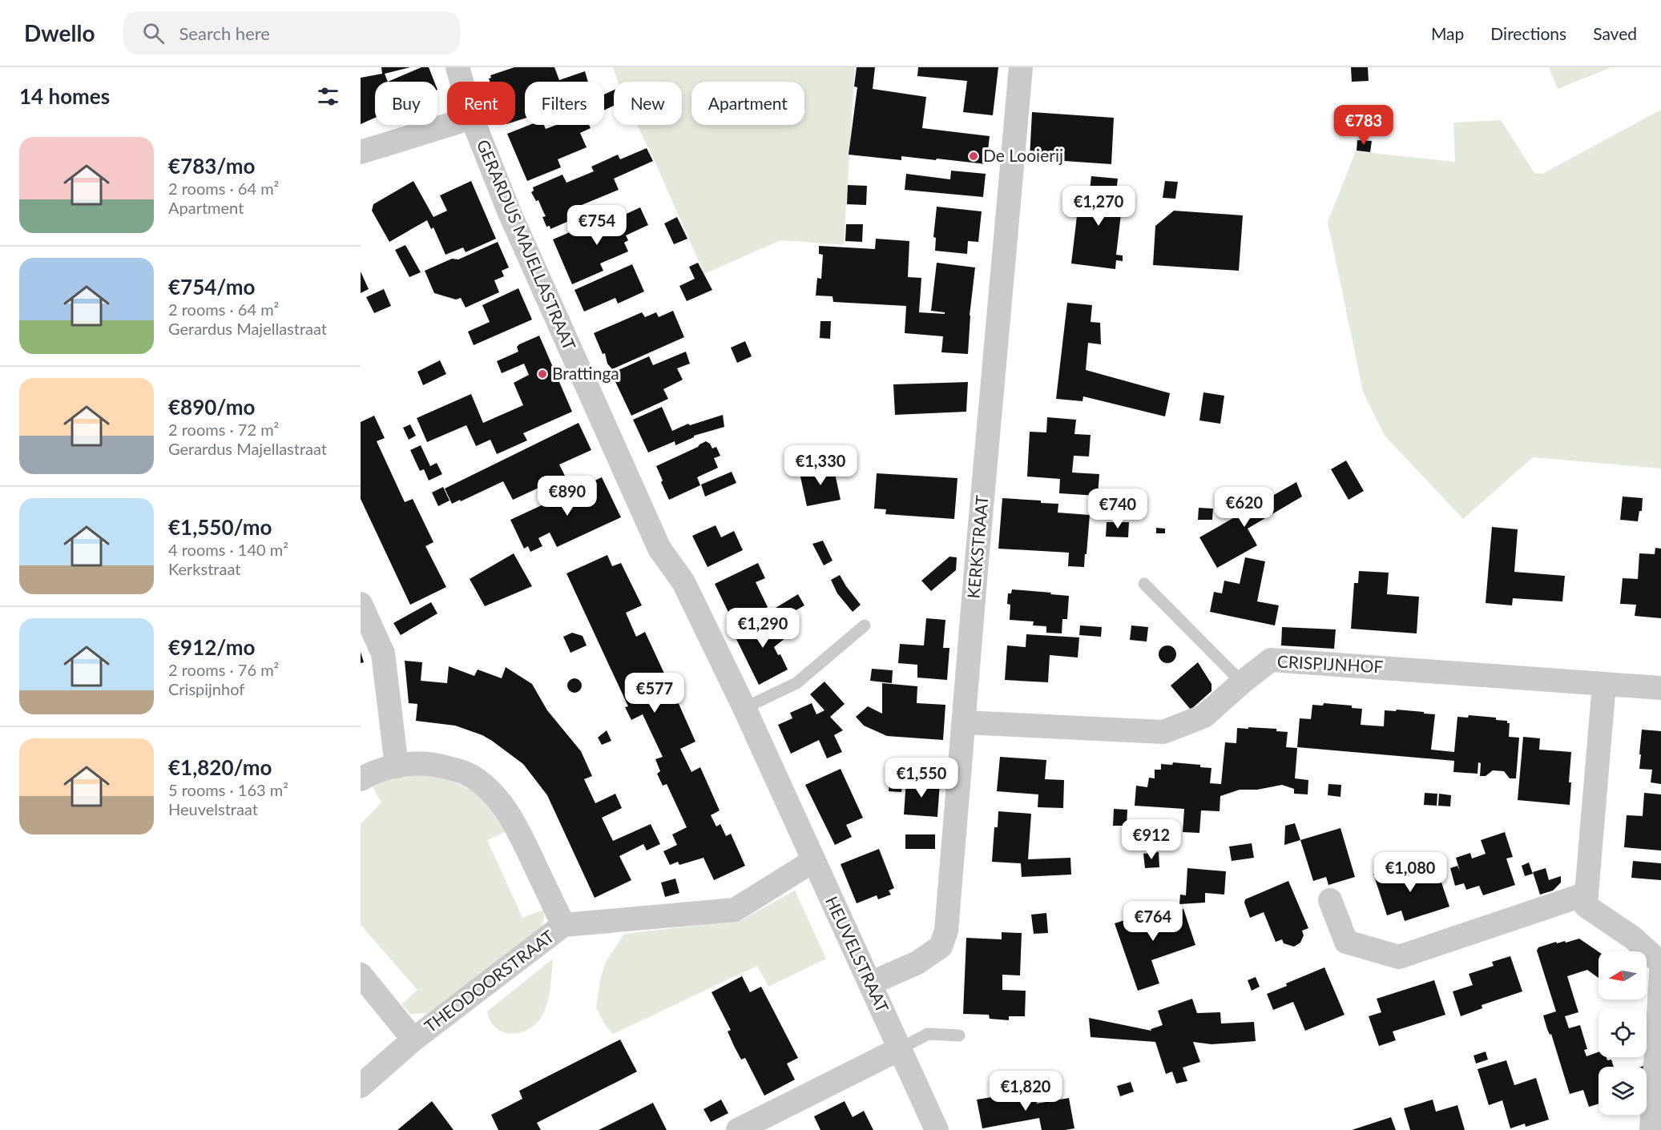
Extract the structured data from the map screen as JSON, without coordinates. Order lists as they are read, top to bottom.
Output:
{
  "streets": {
    "street": [
      "GERARDUS MAJELLASTRAAT",
      "KERKSTRAAT",
      "CRISPIJNHOF",
      "HEUVELSTRAAT",
      "THEODOORSTRAAT"
    ]
  },
  "crossings": [
    ["GERARDUS MAJELLASTRAAT", "HEUVELSTRAAT"],
    ["GERARDUS MAJELLASTRAAT", "THEODOORSTRAAT"],
    ["KERKSTRAAT", "CRISPIJNHOF"],
    ["KERKSTRAAT", "HEUVELSTRAAT"],
    ["HEUVELSTRAAT", "THEODOORSTRAAT"]
  ],
  "places": ["De Looierij", "Brattinga"],
  "north": "left",
  "page": {
    "header": "Dwello",
    "search": "Search here",
    "nav": ["Map", "Directions", "Saved"],
    "heading": "14 homes",
    "chip": [
      "Buy",
      "Rent",
      "Filters",
      "New",
      "Apartment"
    ],
    "price": [
      "€783",
      "€1,270",
      "€754",
      "€1,330",
      "€890",
      "€620",
      "€740",
      "€1,290",
      "€577",
      "€1,550",
      "€912",
      "€1,080",
      "€764",
      "€1,820"
    ],
    "list": [
      {
        "name": "€783/mo",
        "note": "2 rooms · 64 m² · Apartment"
      },
      {
        "name": "€754/mo",
        "note": "2 rooms · 64 m² · Gerardus Majellastraat"
      },
      {
        "name": "€890/mo",
        "note": "2 rooms · 72 m² · Gerardus Majellastraat"
      },
      {
        "name": "€1,550/mo",
        "note": "4 rooms · 140 m² · Kerkstraat"
      },
      {
        "name": "€912/mo",
        "note": "2 rooms · 76 m² · Crispijnhof"
      },
      {
        "name": "€1,820/mo",
        "note": "5 rooms · 163 m² · Heuvelstraat"
      }
    ]
  }
}
